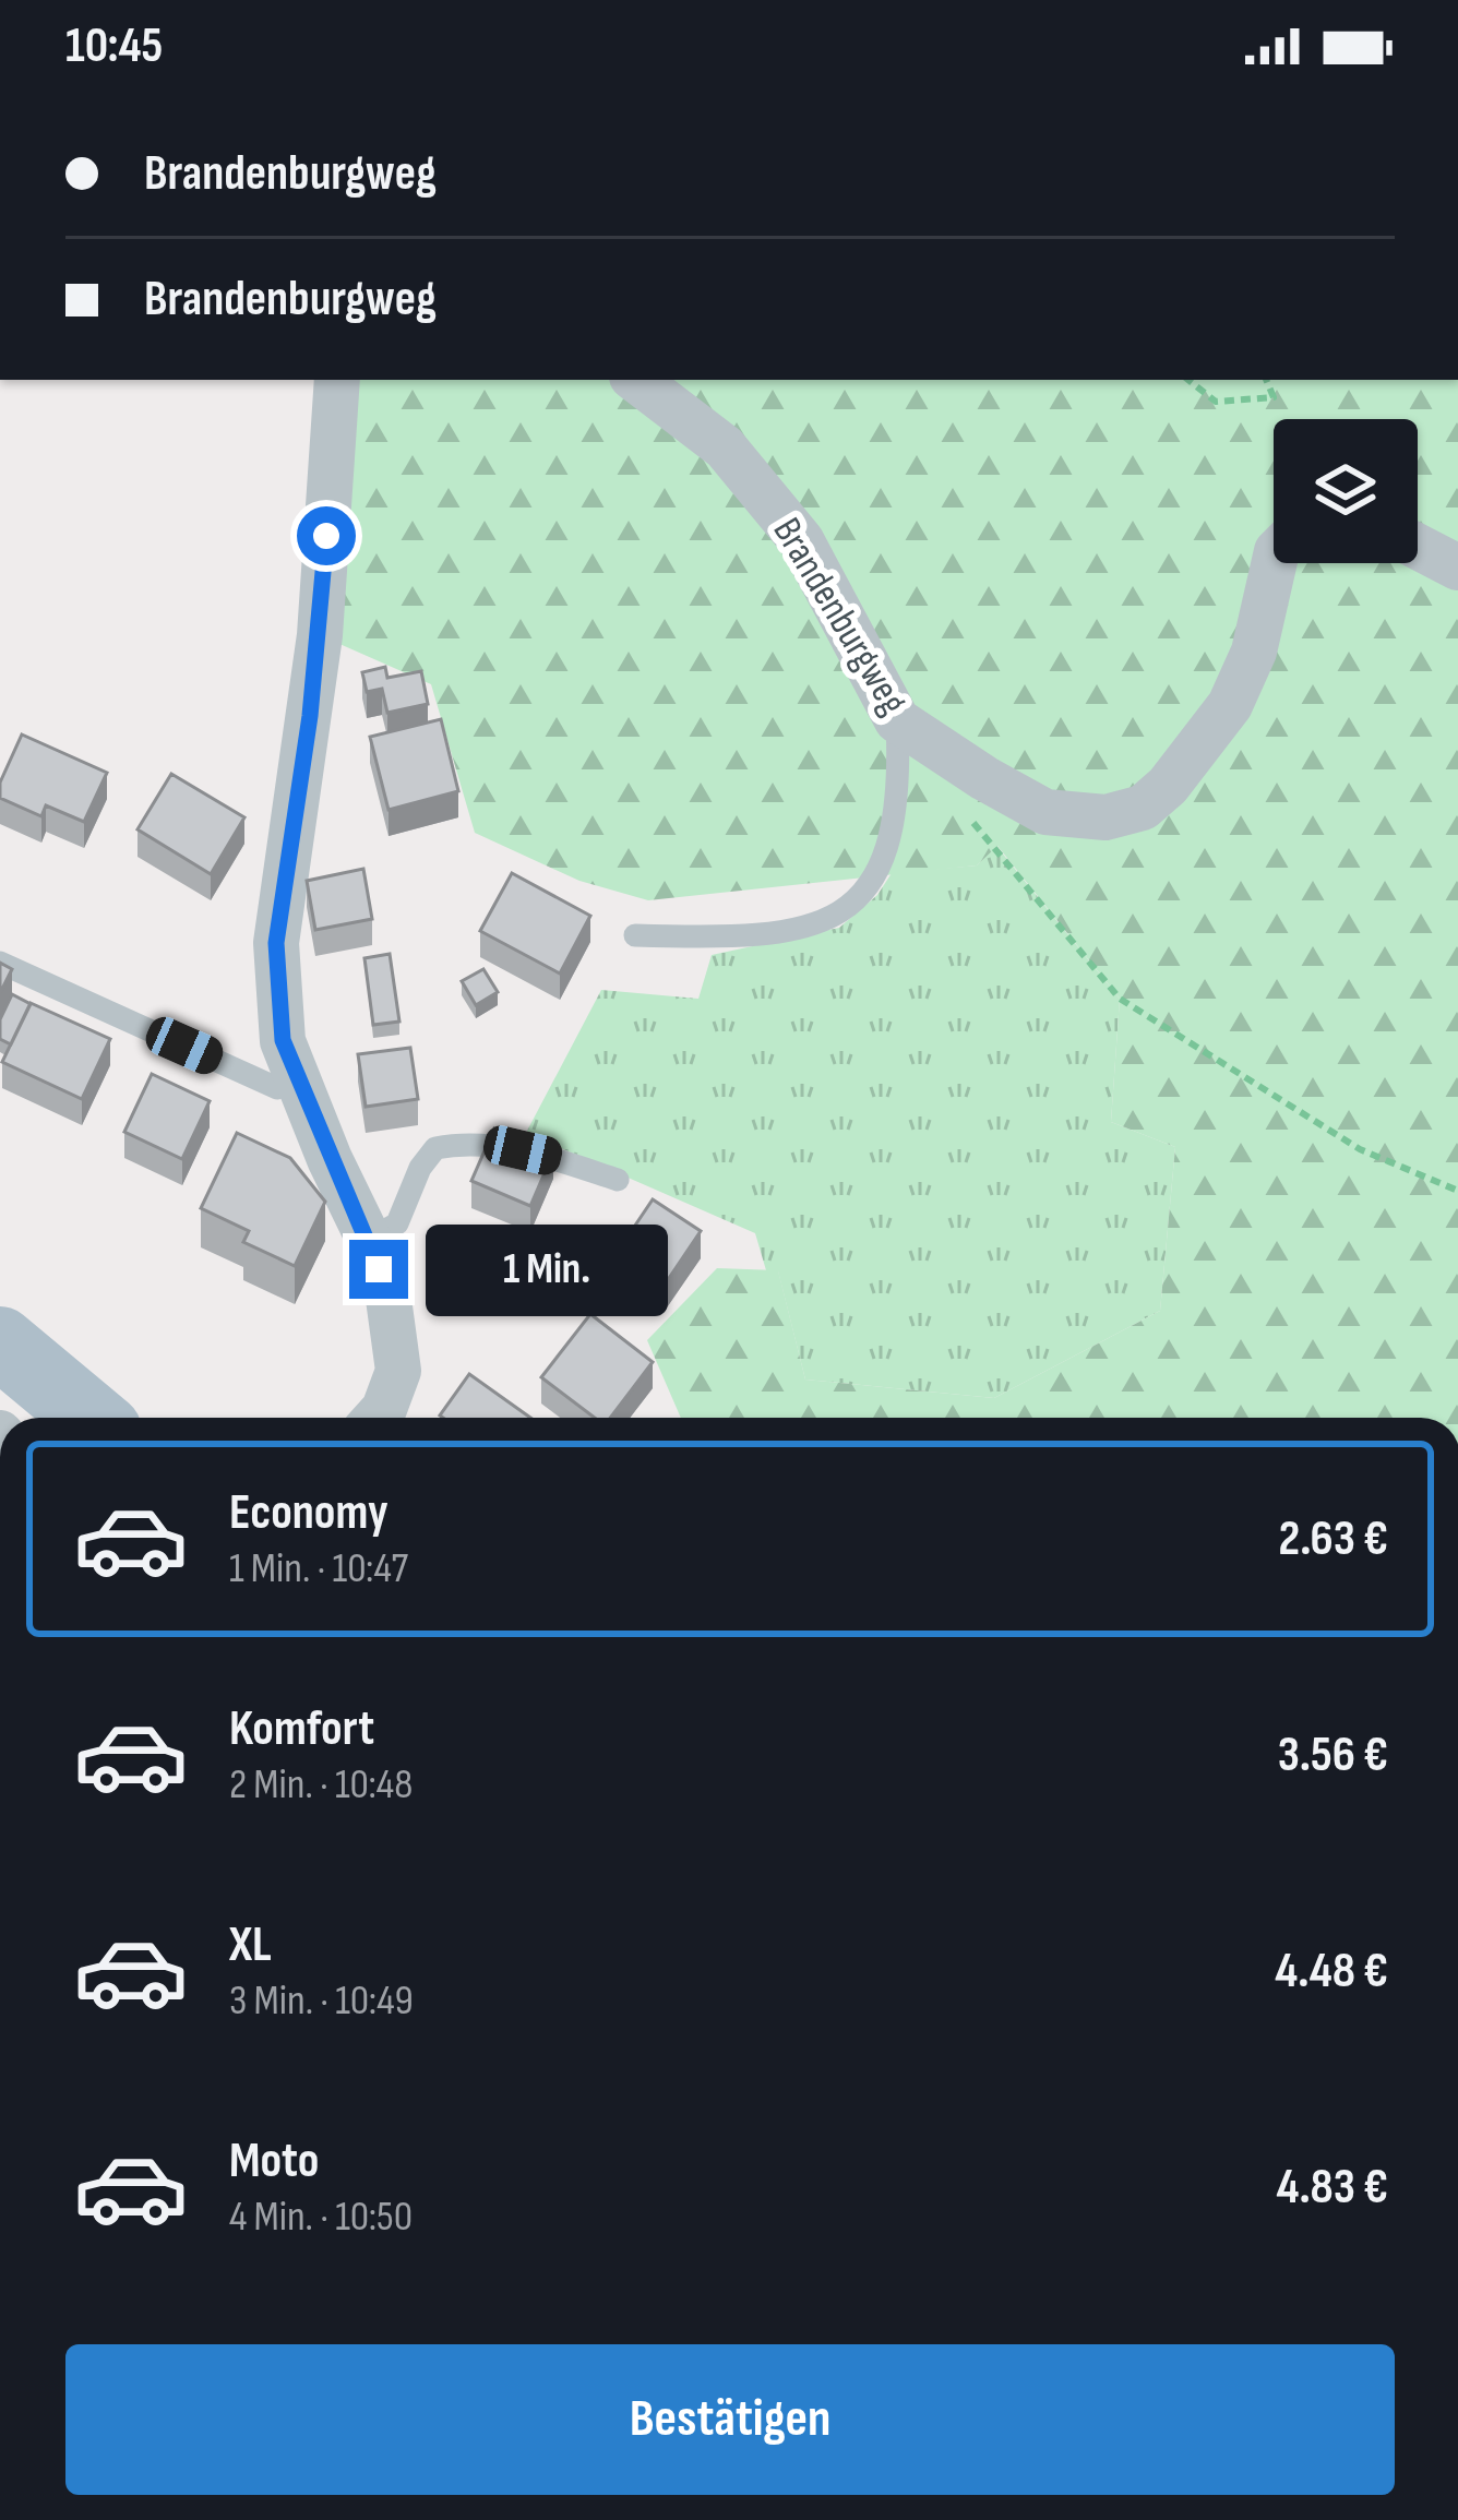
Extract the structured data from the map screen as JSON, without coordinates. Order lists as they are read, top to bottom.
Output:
{
  "streets": {
    "street": ["Brandenburgweg"]
  },
  "page": {
    "status": "10:45",
    "banner": ["Brandenburgweg", "Brandenburgweg"],
    "bubble": "1 Min.",
    "list": [
      {
        "name": "Economy",
        "note": "1 Min. · 10:47",
        "value": "2.63 €"
      },
      {
        "name": "Komfort",
        "note": "2 Min. · 10:48",
        "value": "3.56 €"
      },
      {
        "name": "XL",
        "note": "3 Min. · 10:49",
        "value": "4.48 €"
      },
      {
        "name": "Moto",
        "note": "4 Min. · 10:50",
        "value": "4.83 €"
      }
    ],
    "buttons": "Bestätigen"
  }
}
